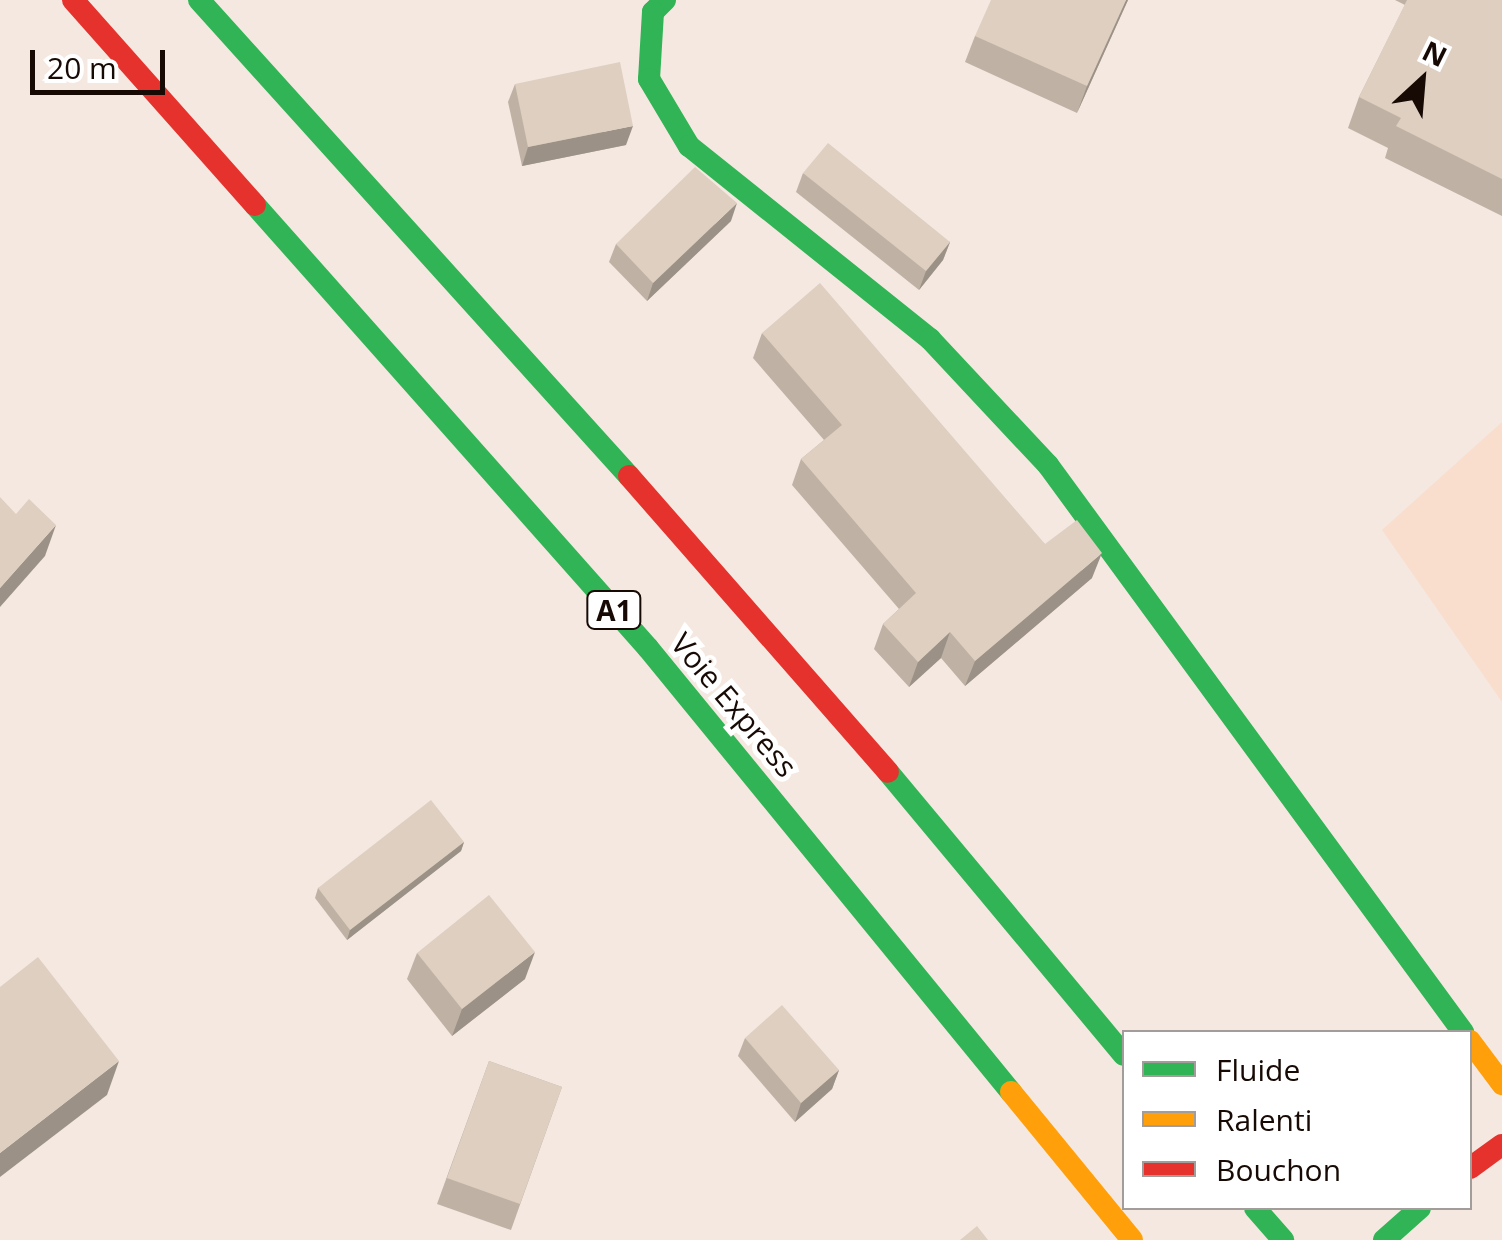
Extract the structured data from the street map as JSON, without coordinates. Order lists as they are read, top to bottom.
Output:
{
  "streets": {
    "main road": ["A1", "Voie Express"]
  },
  "legend": ["Fluide", "Ralenti", "Bouchon"],
  "scale_bar": "20 m",
  "north": "top right"
}
